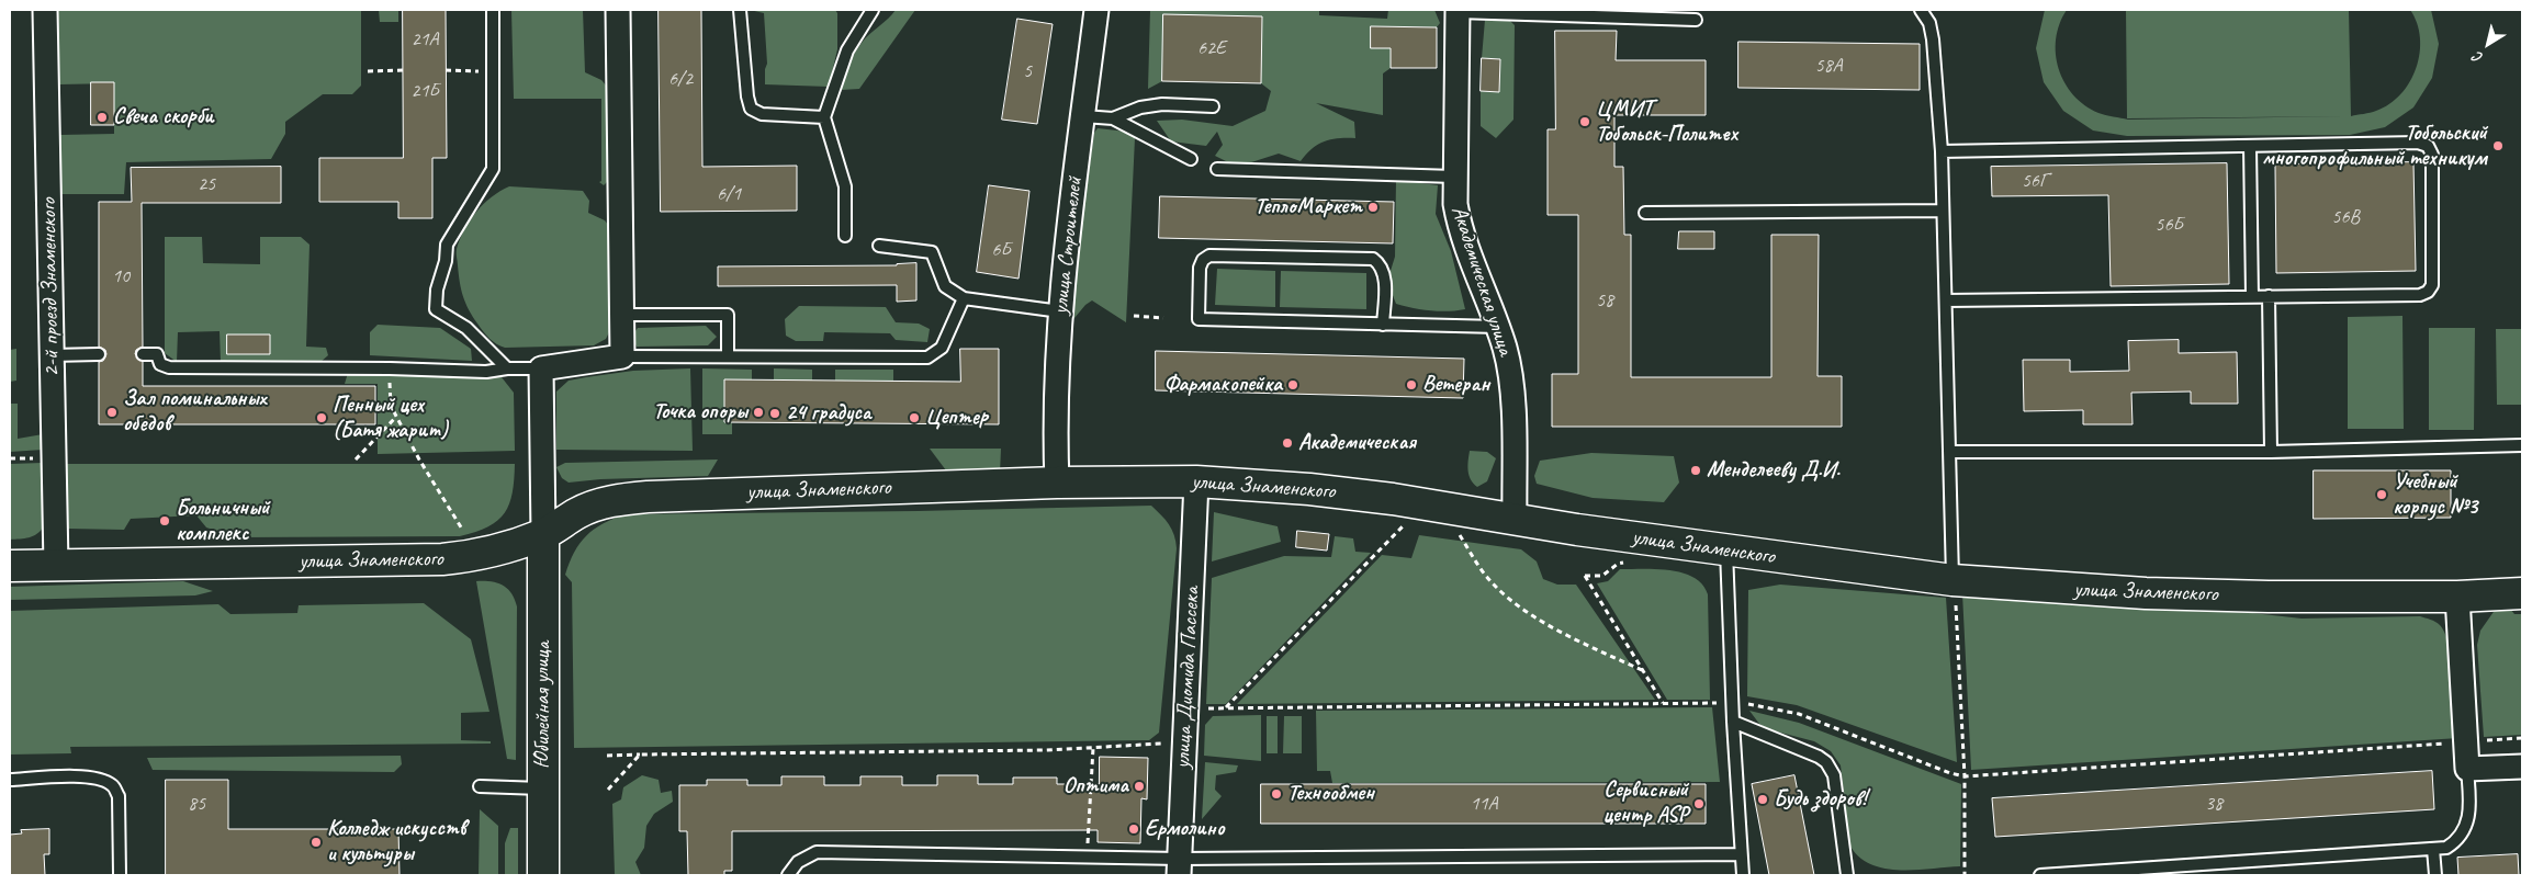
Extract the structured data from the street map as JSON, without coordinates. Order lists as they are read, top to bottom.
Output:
{
  "streets": {
    "main road": ["улица Знаменского", "Юбилейная улица"],
    "street": [
      "улица Строителей",
      "Академическая улица",
      "2-й проезд Знаменского",
      "улица Диомида Пассека"
    ]
  },
  "crossings": [
    ["улица Строителей", "улица Знаменского"],
    ["Академическая улица", "улица Знаменского"],
    ["2-й проезд Знаменского", "улица Знаменского"],
    ["улица Знаменского", "улица Диомида Пассека"],
    ["улица Знаменского", "Юбилейная улица"]
  ],
  "places": [
    "Свеча скорби",
    "ЦМИТ Тобольск-Политех",
    "Тобольский многопрофильный техникум",
    "ТеплоМаркет",
    "Фармакопейка",
    "Ветеран",
    "Зал поминальных обедов",
    "Точка опоры",
    "24 градуса",
    "Пенный цех (Батя жарит)",
    "Цептер",
    "Академическая",
    "Менделееву Д.И.",
    "Учебный корпус №3",
    "Больничный комплекс",
    "Оптима",
    "Технообмен",
    "Будь здоров!",
    "Сервисный центр ASP",
    "Ермолино",
    "Колледж искусств и культуры"
  ],
  "house_numbers": [
    "21А",
    "62Е",
    "58А",
    "5",
    "6/2",
    "21Б",
    "56Г",
    "25",
    "6/1",
    "56В",
    "56Б",
    "6Б",
    "10",
    "58",
    "85",
    "11А",
    "38"
  ],
  "north": "bottom left"
}
